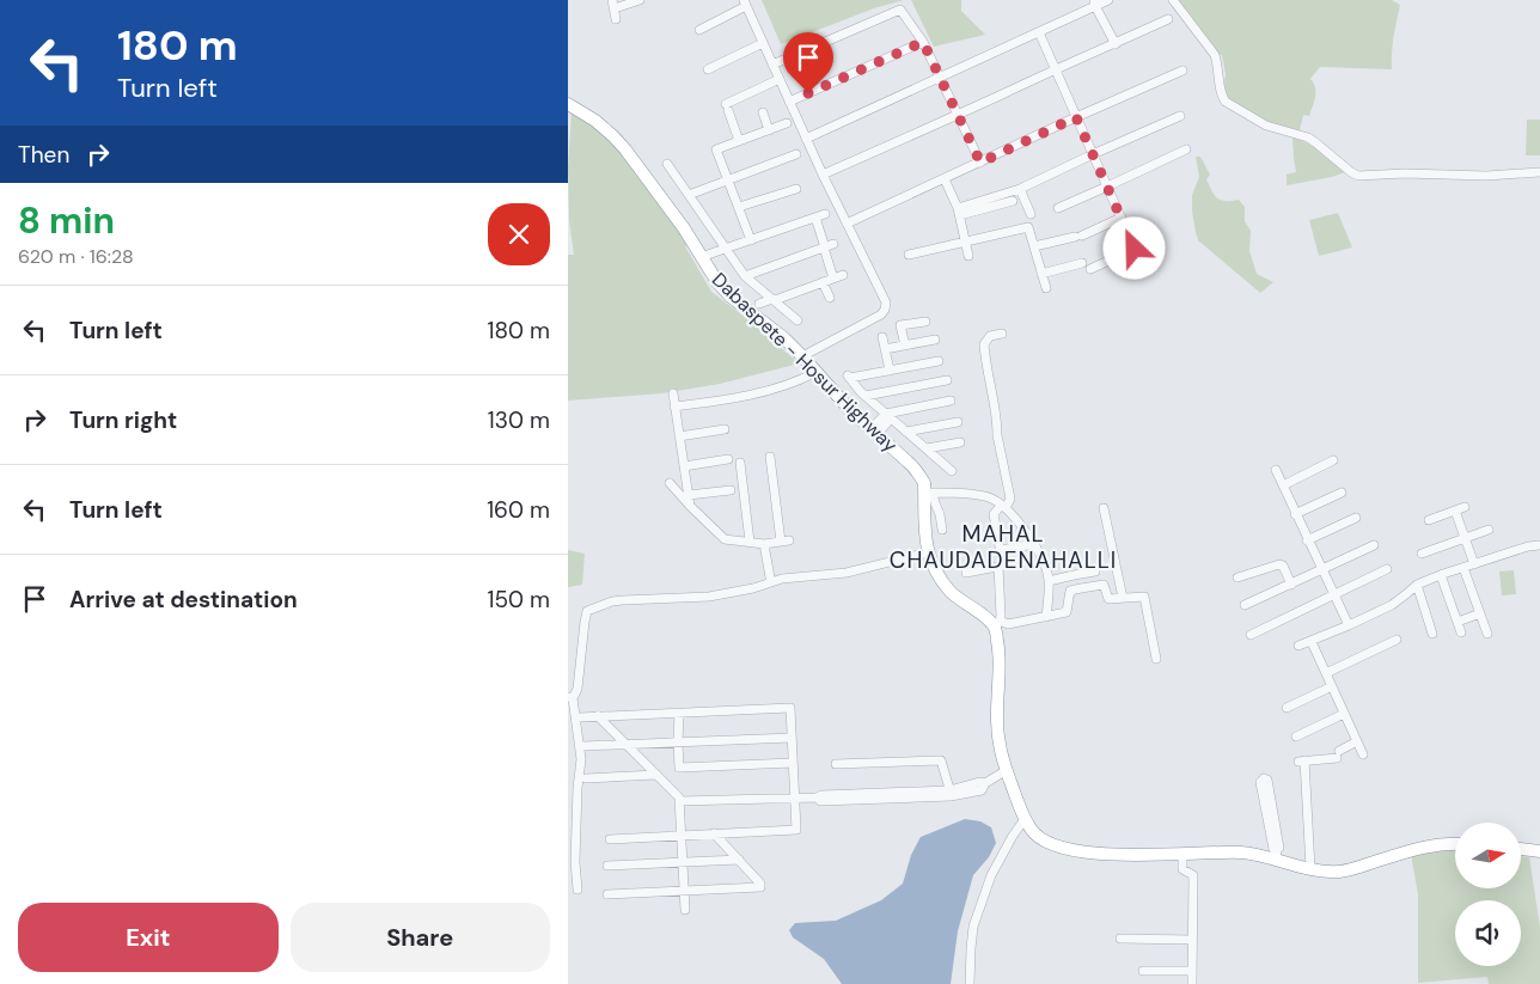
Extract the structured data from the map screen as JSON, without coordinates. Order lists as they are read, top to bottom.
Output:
{
  "streets": {
    "highway": ["Dabaspete - Hosur Highway"]
  },
  "districts": ["MAHAL CHAUDADENAHALLI"],
  "north": "right",
  "page": {
    "turn": ["180 m", "Turn left"],
    "then": "Then",
    "heading": ["8 min", "620 m · 16:28"],
    "list": [
      {
        "name": "Turn left",
        "value": "180 m"
      },
      {
        "name": "Turn right",
        "value": "130 m"
      },
      {
        "name": "Turn left",
        "value": "160 m"
      },
      {
        "name": "Arrive at destination",
        "value": "150 m"
      }
    ],
    "buttons": ["Exit", "Share"]
  }
}
